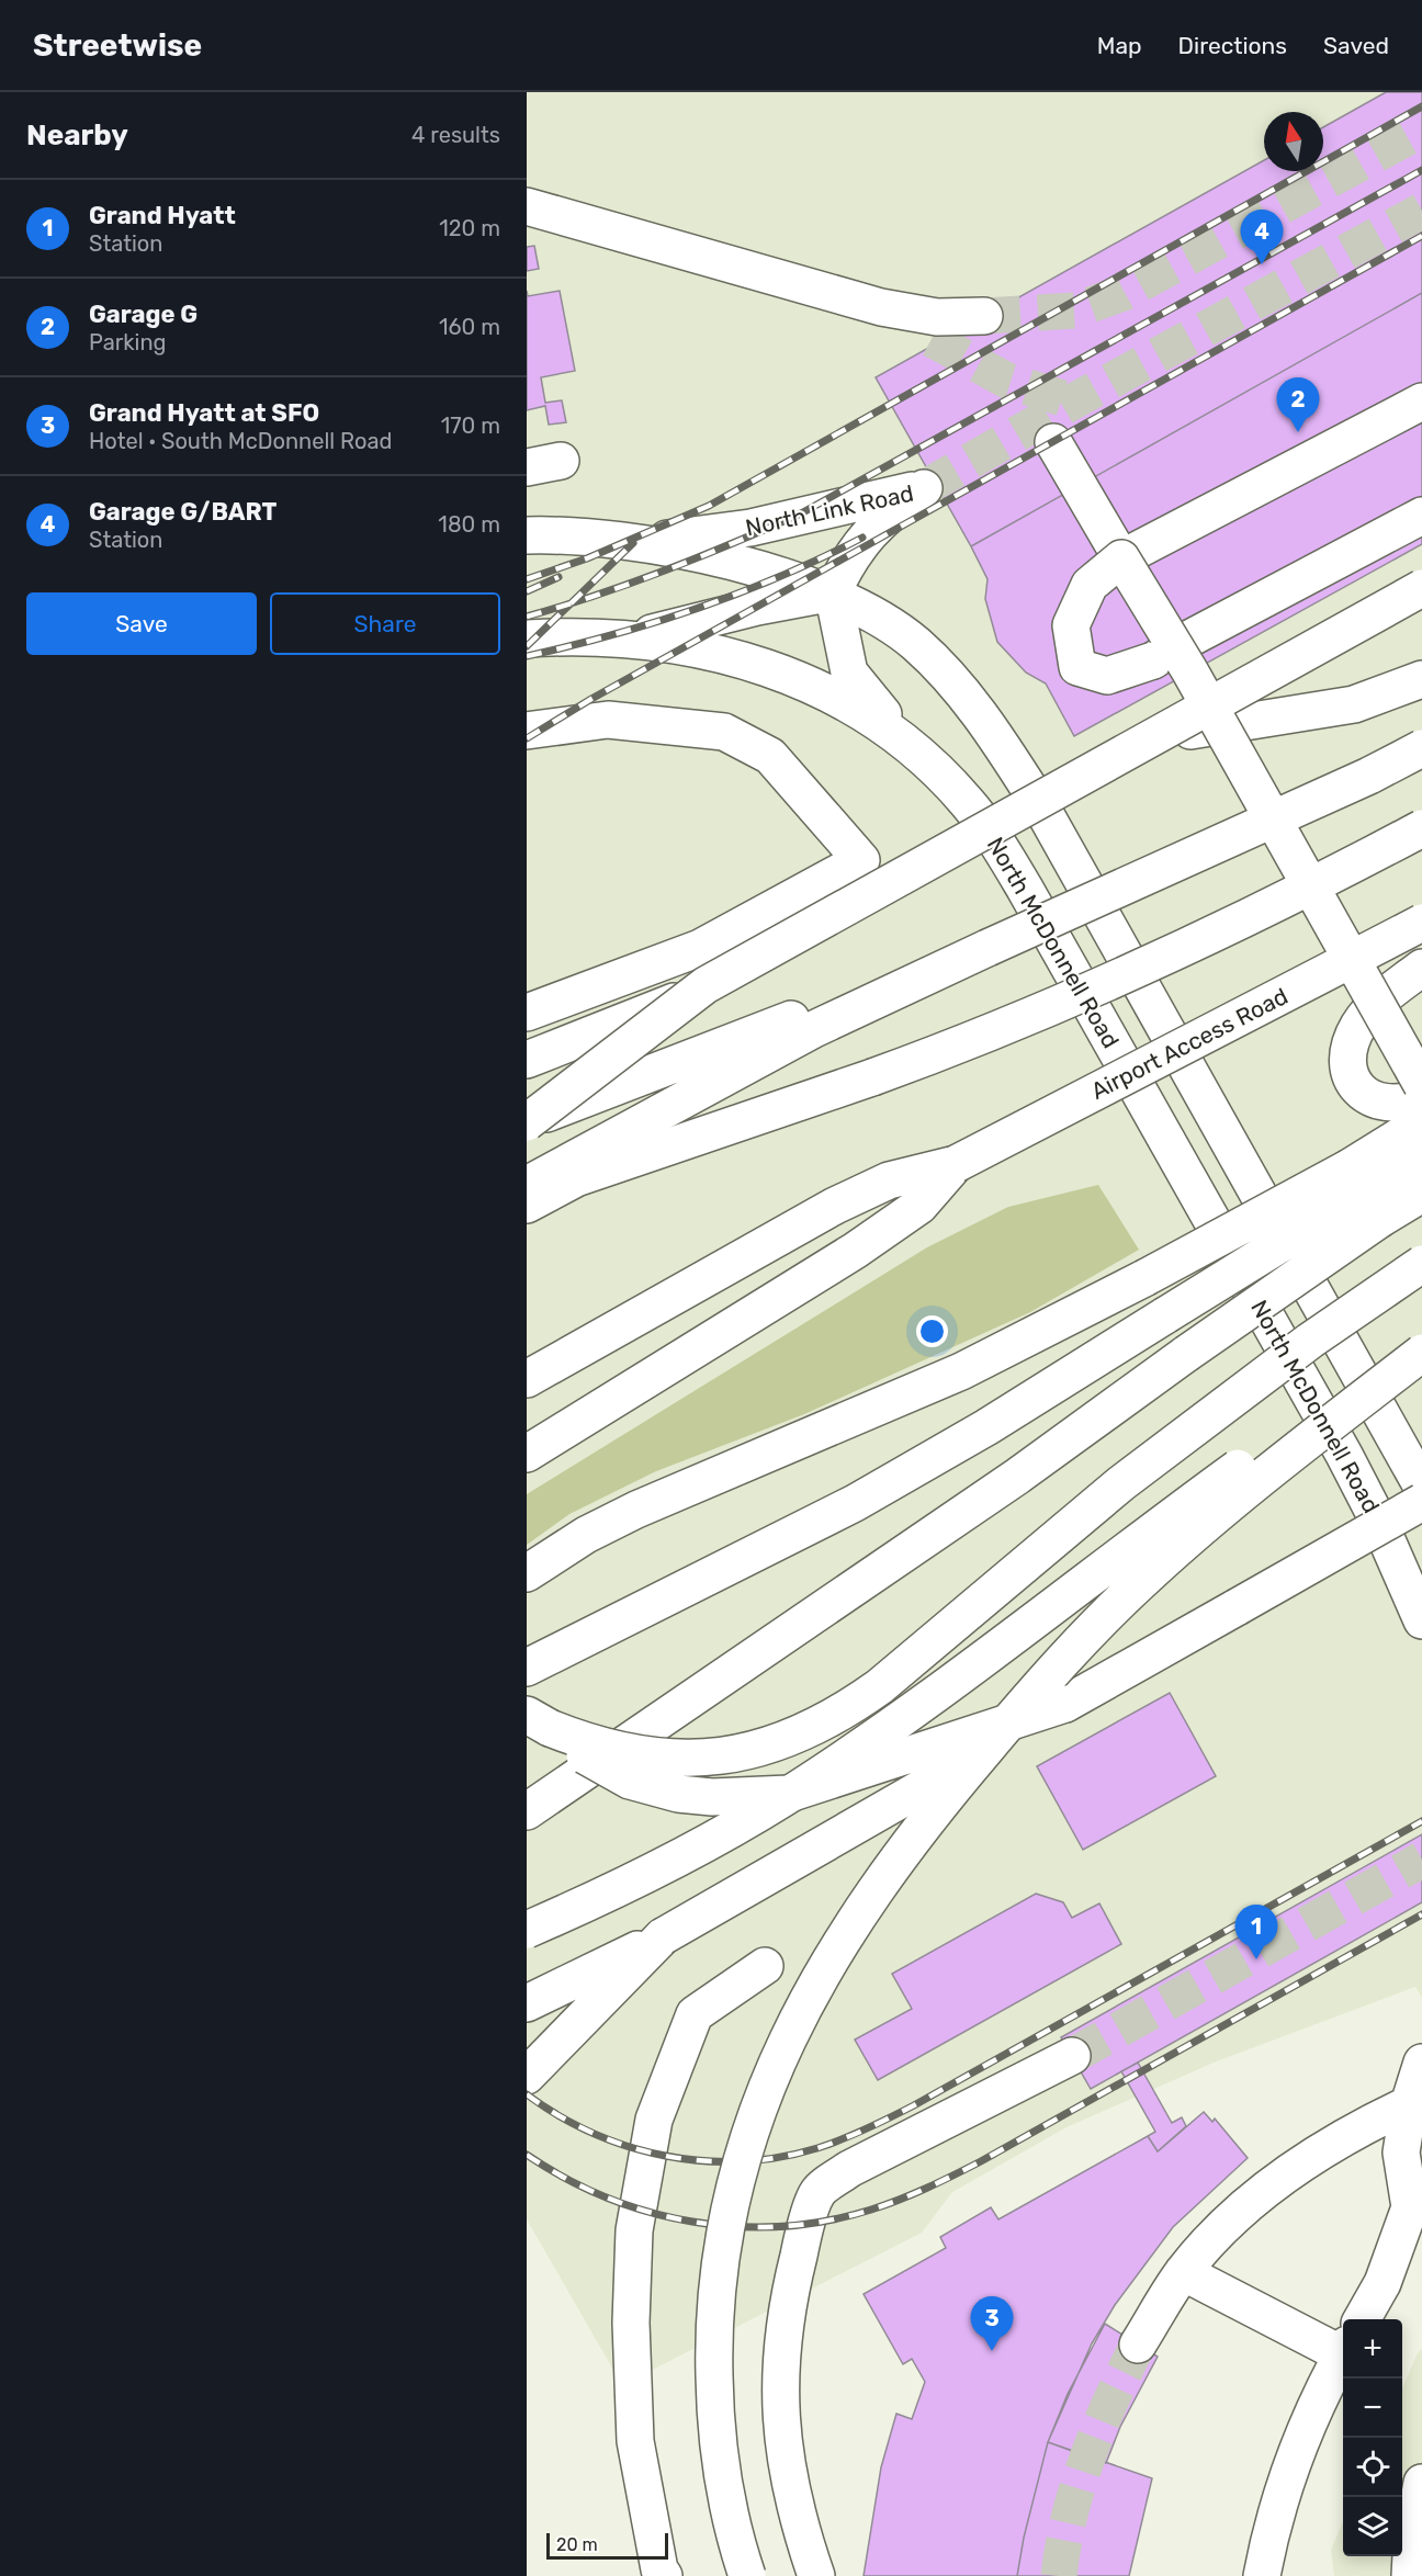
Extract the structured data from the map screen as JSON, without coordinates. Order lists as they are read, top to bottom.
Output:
{
  "streets": {
    "main road": ["North Link Road", "North McDonnell Road", "Airport Access Road"]
  },
  "scale_bar": "20 m",
  "north": "top",
  "page": {
    "header": "Streetwise",
    "nav": ["Map", "Directions", "Saved"],
    "heading": ["Nearby", "4 results"],
    "list": [
      {
        "mark": "1",
        "name": "Grand Hyatt",
        "note": "Station",
        "value": "120 m"
      },
      {
        "mark": "2",
        "name": "Garage G",
        "note": "Parking",
        "value": "160 m"
      },
      {
        "mark": "3",
        "name": "Grand Hyatt at SFO",
        "note": "Hotel · South McDonnell Road",
        "value": "170 m"
      },
      {
        "mark": "4",
        "name": "Garage G/BART",
        "note": "Station",
        "value": "180 m"
      }
    ],
    "pins": [
      "4",
      "2",
      "1",
      "3"
    ],
    "buttons": ["Save", "Share"],
    "map_buttons": ["+", "−"],
    "scale": "20 m"
  }
}
